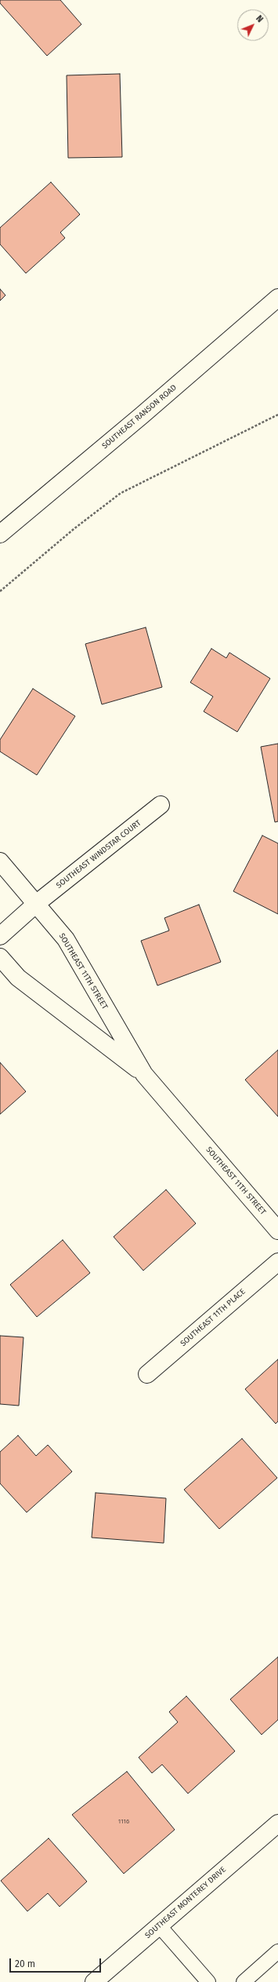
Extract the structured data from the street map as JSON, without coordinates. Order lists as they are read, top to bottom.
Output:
{
  "streets": {
    "street": [
      "SOUTHEAST RANSON ROAD",
      "SOUTHEAST WINDSTAR COURT",
      "SOUTHEAST 11TH STREET",
      "SOUTHEAST 11TH PLACE",
      "SOUTHEAST MONTEREY DRIVE"
    ]
  },
  "crossings": [
    ["SOUTHEAST WINDSTAR COURT", "SOUTHEAST 11TH STREET"]
  ],
  "house_numbers": ["1116"],
  "scale_bar": "20 m",
  "north": "top right"
}
